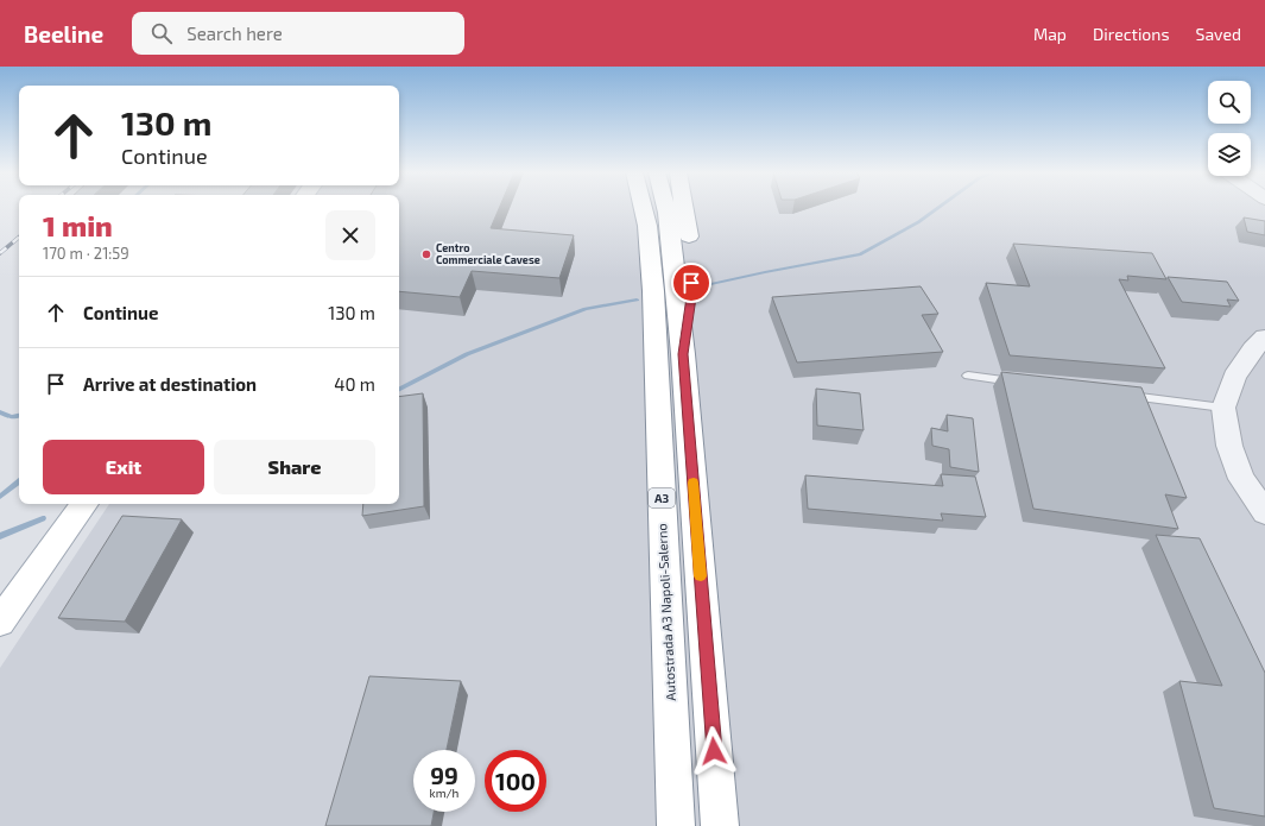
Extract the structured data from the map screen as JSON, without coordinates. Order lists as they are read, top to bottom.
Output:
{
  "streets": {
    "main road": ["A3", "Autostrada A3 Napoli-Salerno"]
  },
  "places": ["Centro Commerciale Cavese"],
  "page": {
    "header": "Beeline",
    "search": "Search here",
    "nav": ["Map", "Directions", "Saved"],
    "turn": ["130 m", "Continue"],
    "heading": ["1 min", "170 m · 21:59"],
    "list": [
      {
        "name": "Continue",
        "value": "130 m"
      },
      {
        "name": "Arrive at destination",
        "value": "40 m"
      }
    ],
    "buttons": ["Exit", "Share"],
    "speed": "99 km/h",
    "limit": "100"
  }
}
